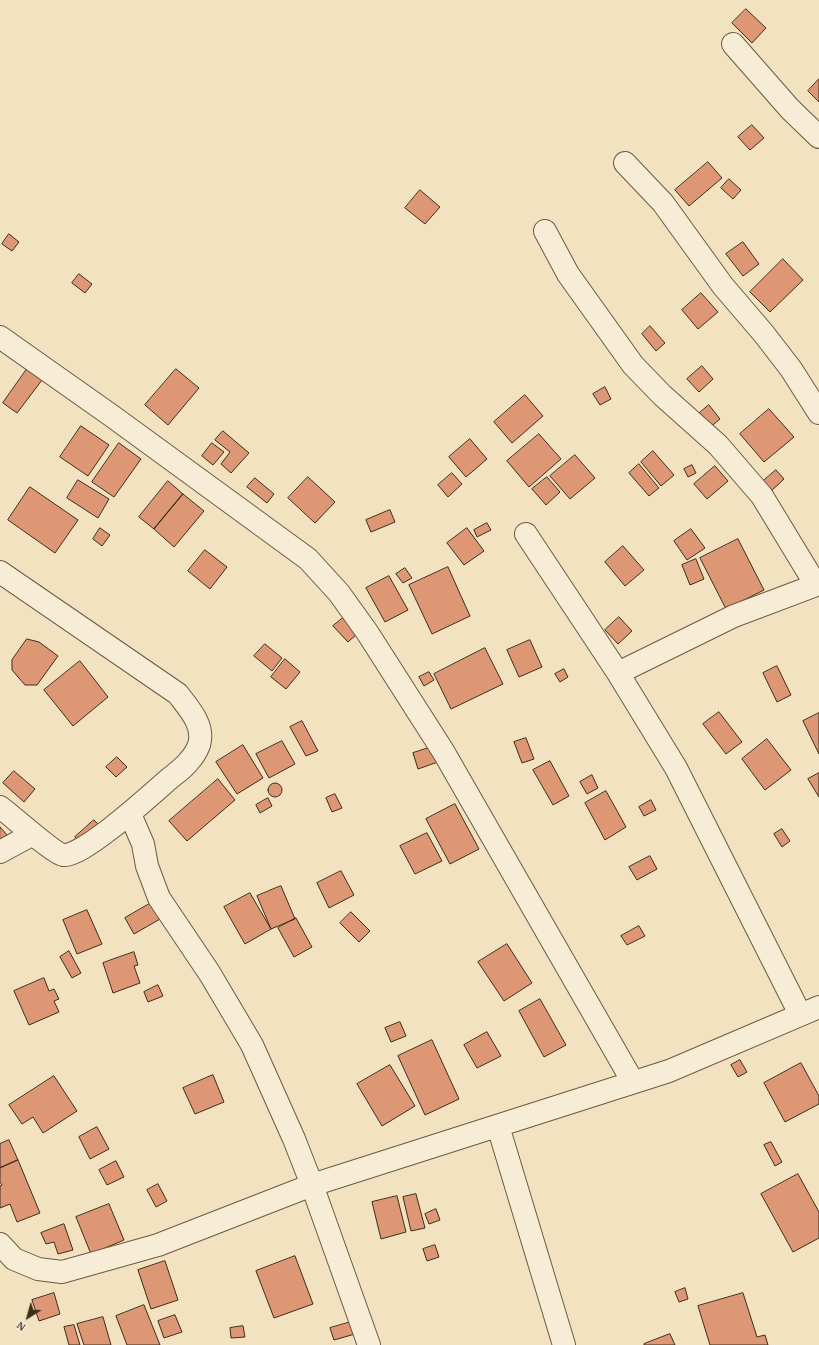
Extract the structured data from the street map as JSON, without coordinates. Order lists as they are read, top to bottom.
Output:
{
  "north": "bottom left"
}
